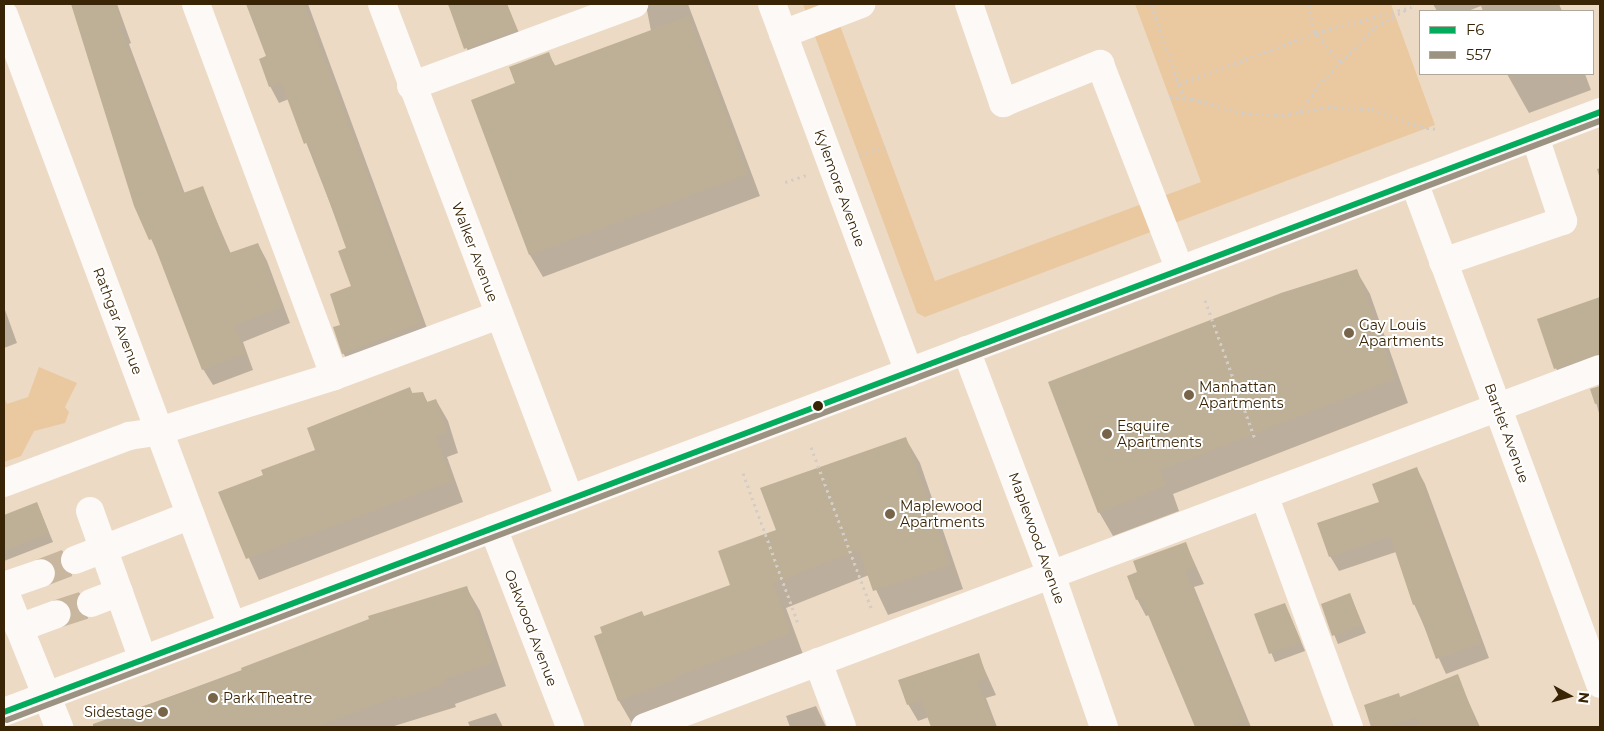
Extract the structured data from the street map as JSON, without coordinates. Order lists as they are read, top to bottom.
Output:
{
  "streets": {
    "street": [
      "Kylemore Avenue",
      "Walker Avenue",
      "Rathgar Avenue",
      "Bartlet Avenue",
      "Maplewood Avenue",
      "Oakwood Avenue"
    ]
  },
  "places": [
    "Gay Louis Apartments",
    "Manhattan Apartments",
    "Esquire Apartments",
    "Maplewood Apartments",
    "Park Theatre",
    "Sidestage"
  ],
  "lines": ["transit line F6", "transit line 557"],
  "legend": ["F6", "557"],
  "north": "right"
}
